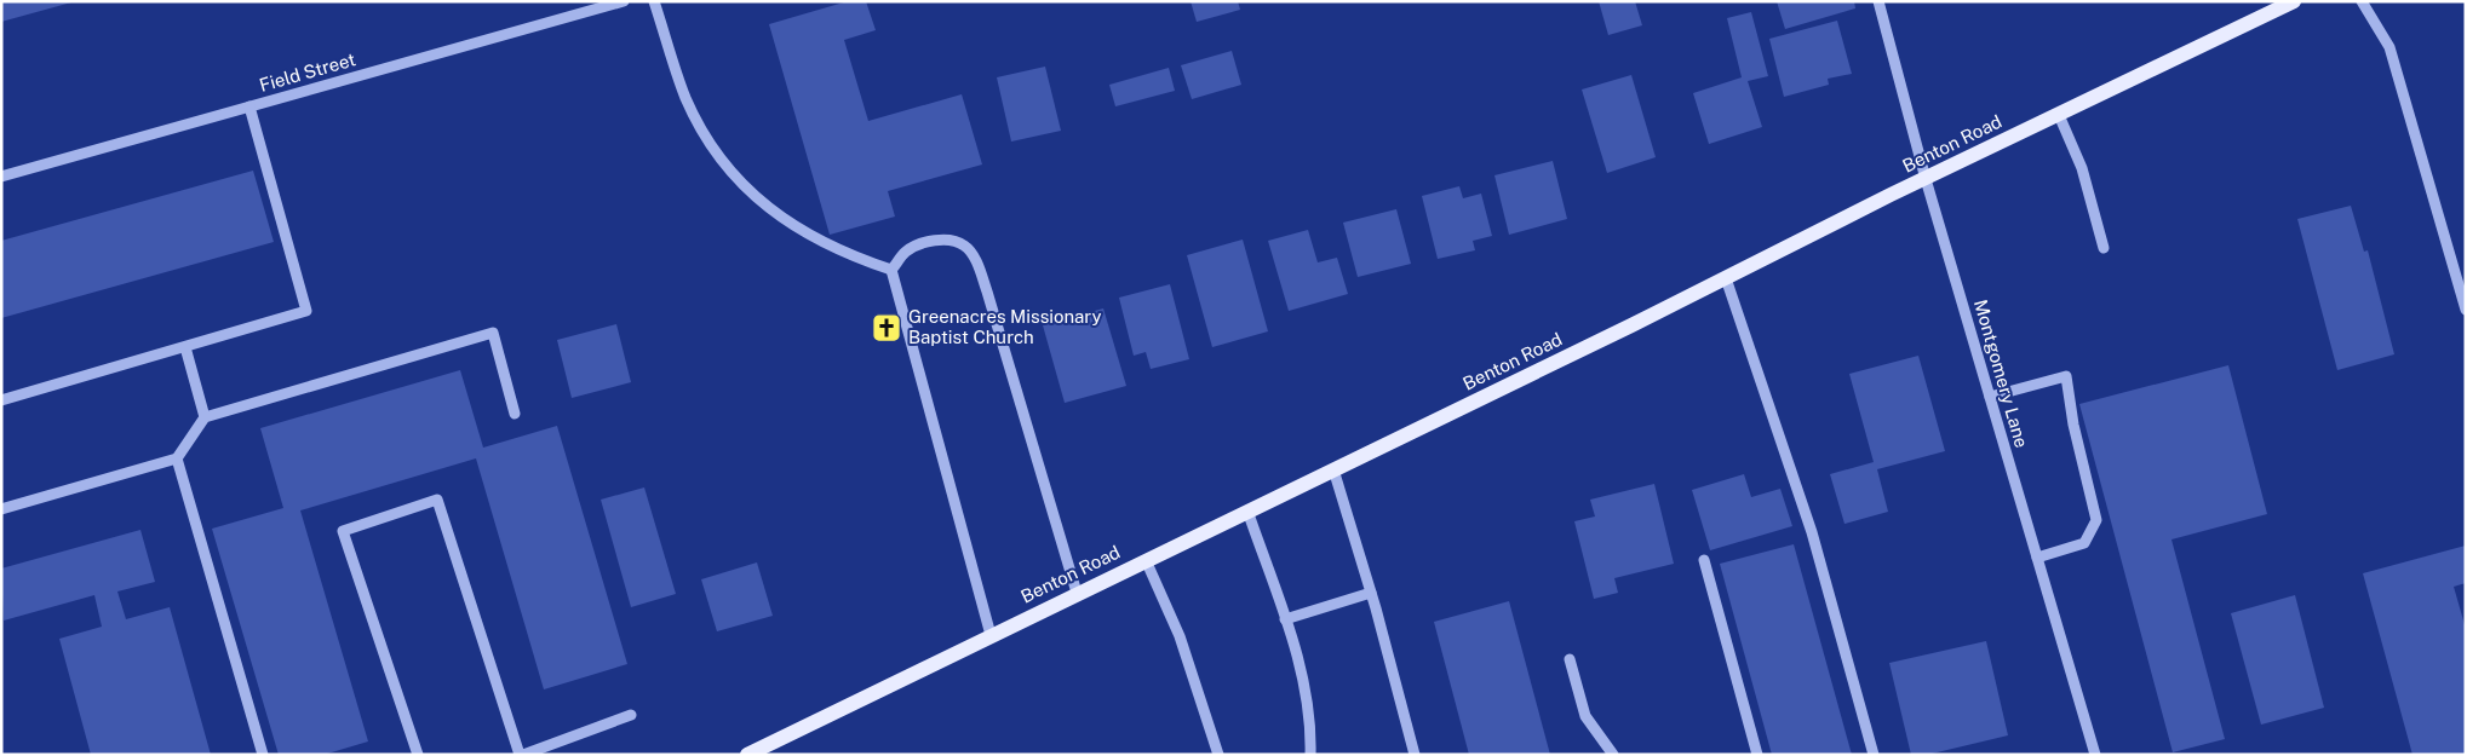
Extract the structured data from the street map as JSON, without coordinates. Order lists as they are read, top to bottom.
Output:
{
  "streets": {
    "main road": ["Benton Road"],
    "street": ["Field Street", "Montgomery Lane"]
  },
  "crossings": [
    ["Benton Road", "Montgomery Lane"]
  ],
  "places": {
    "church": ["Greenacres Missionary Baptist Church"]
  }
}
